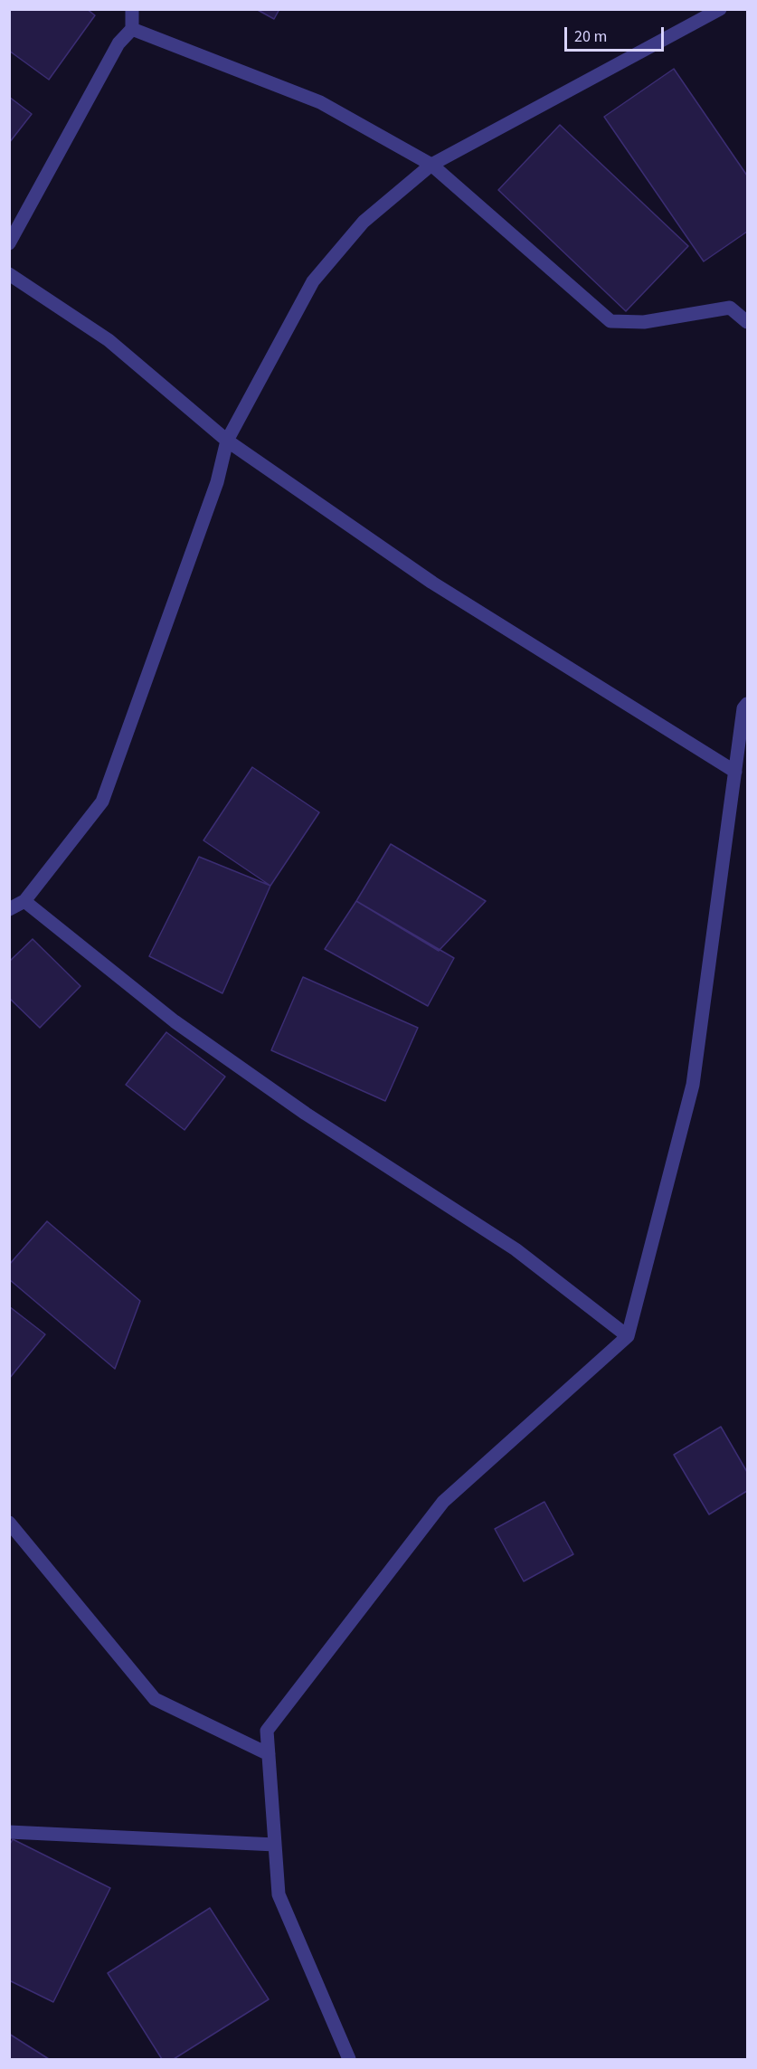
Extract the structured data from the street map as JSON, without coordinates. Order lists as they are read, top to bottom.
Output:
{
  "scale_bar": "20 m"
}
